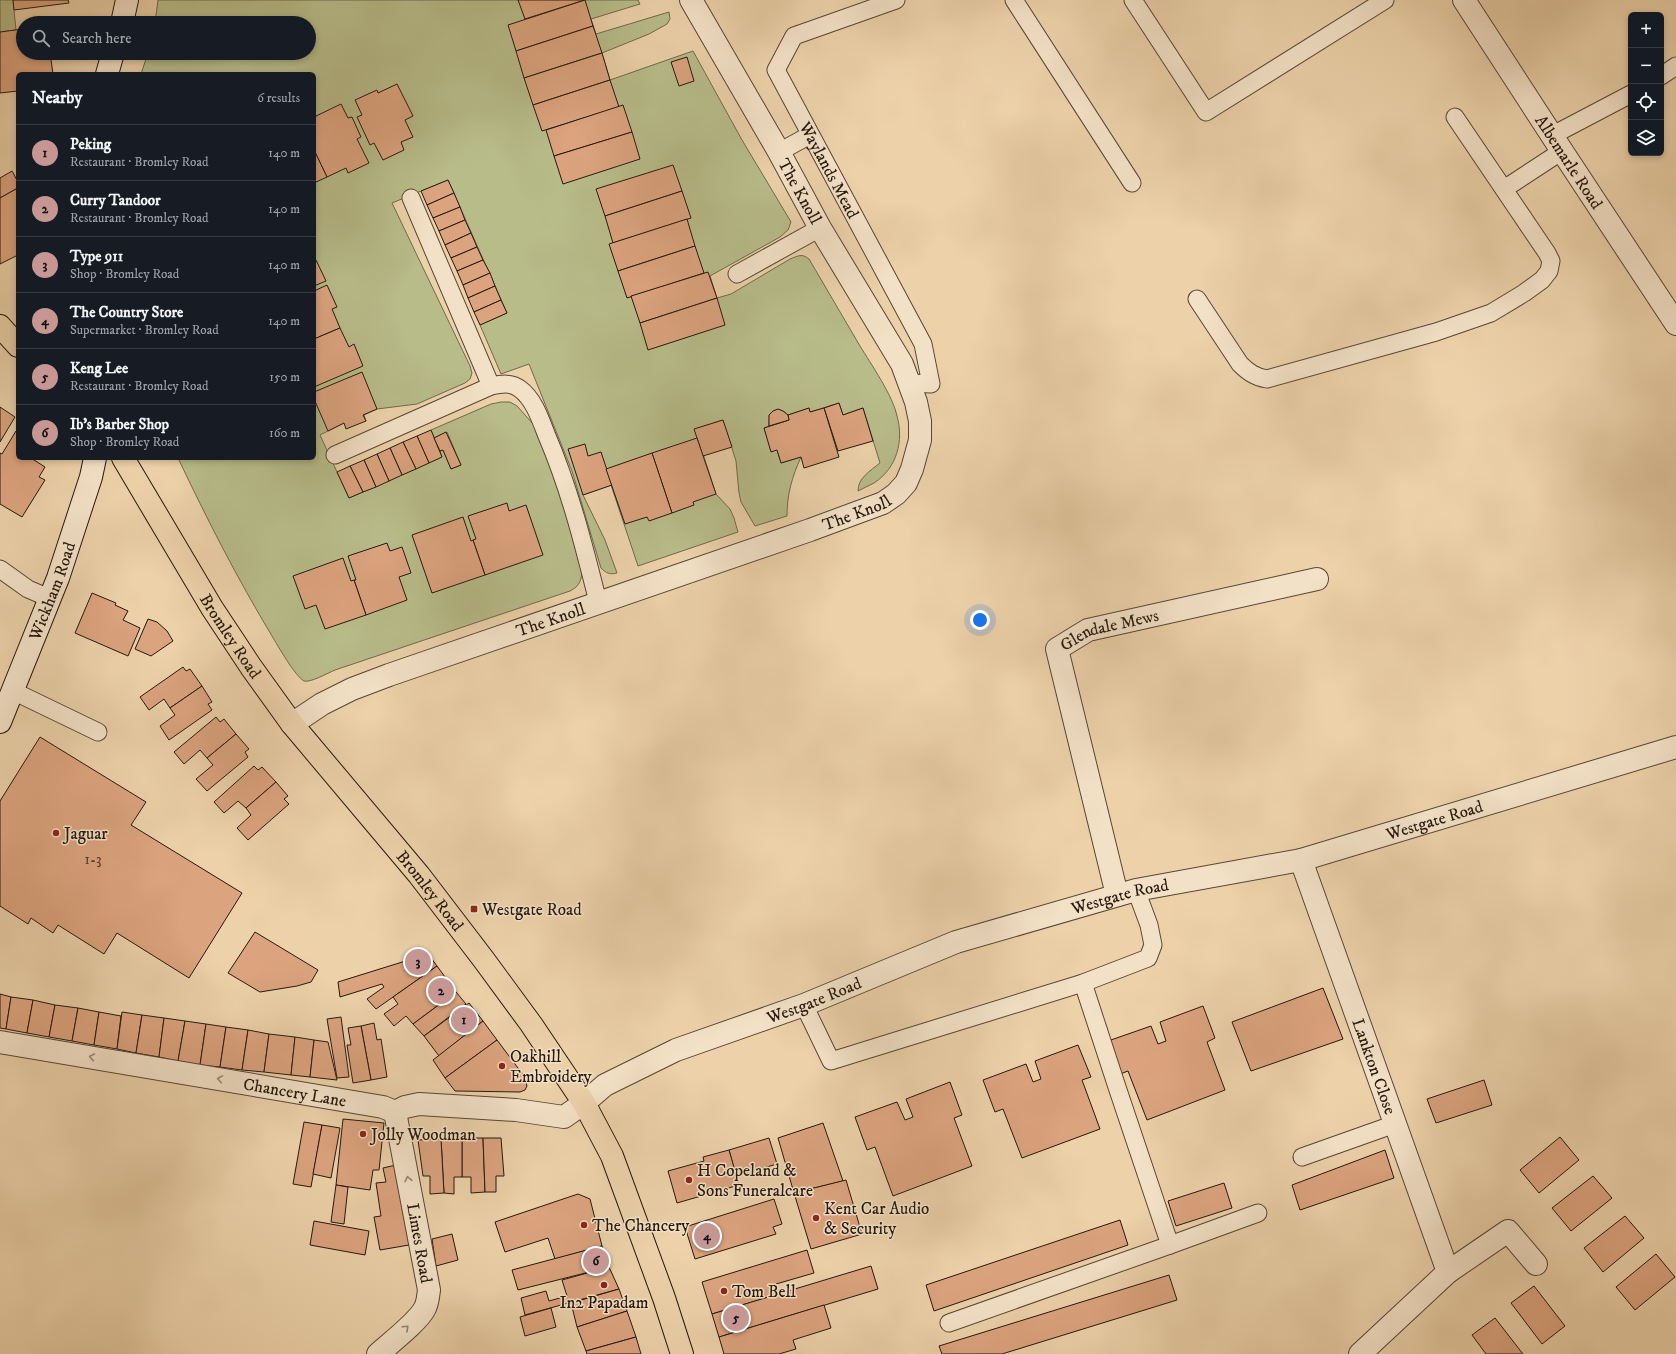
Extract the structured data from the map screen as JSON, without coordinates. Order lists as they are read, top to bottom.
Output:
{
  "streets": {
    "main road": ["Bromley Road"],
    "street": [
      "Albemarle Road",
      "The Knoll",
      "Wickham Road",
      "Glendale Mews",
      "Westgate Road",
      "Lankton Close",
      "Chancery Lane",
      "Limes Road"
    ],
    "lane": ["Waylands Mead"]
  },
  "crossings": [
    ["Waylands Mead", "The Knoll"],
    ["The Knoll", "Bromley Road"],
    ["Glendale Mews", "Westgate Road"],
    ["Bromley Road", "Westgate Road"],
    ["Westgate Road", "Lankton Close"],
    ["Chancery Lane", "Limes Road"]
  ],
  "one_way": ["Chancery Lane", "Limes Road"],
  "places": {
    "other": [
      "Jaguar",
      "Oakhill Embroidery",
      "Jolly Woodman",
      "H Copeland & Sons Funeralcare",
      "Kent Car Audio & Security",
      "The Chancery",
      "In2 Papadam",
      "Tom Bell"
    ],
    "transit": ["Westgate Road"]
  },
  "house_numbers": ["1-3"],
  "page": {
    "map_buttons": ["+", "−"],
    "search": "Search here",
    "heading": ["Nearby", "6 results"],
    "list": [
      {
        "mark": "1",
        "name": "Peking",
        "note": "Restaurant · Bromley Road",
        "value": "140 m"
      },
      {
        "mark": "2",
        "name": "Curry Tandoor",
        "note": "Restaurant · Bromley Road",
        "value": "140 m"
      },
      {
        "mark": "3",
        "name": "Type 911",
        "note": "Shop · Bromley Road",
        "value": "140 m"
      },
      {
        "mark": "4",
        "name": "The Country Store",
        "note": "Supermarket · Bromley Road",
        "value": "140 m"
      },
      {
        "mark": "5",
        "name": "Keng Lee",
        "note": "Restaurant · Bromley Road",
        "value": "150 m"
      },
      {
        "mark": "6",
        "name": "Ib's Barber Shop",
        "note": "Shop · Bromley Road",
        "value": "160 m"
      }
    ],
    "pins": [
      "3",
      "2",
      "1",
      "4",
      "6",
      "5"
    ]
  }
}
